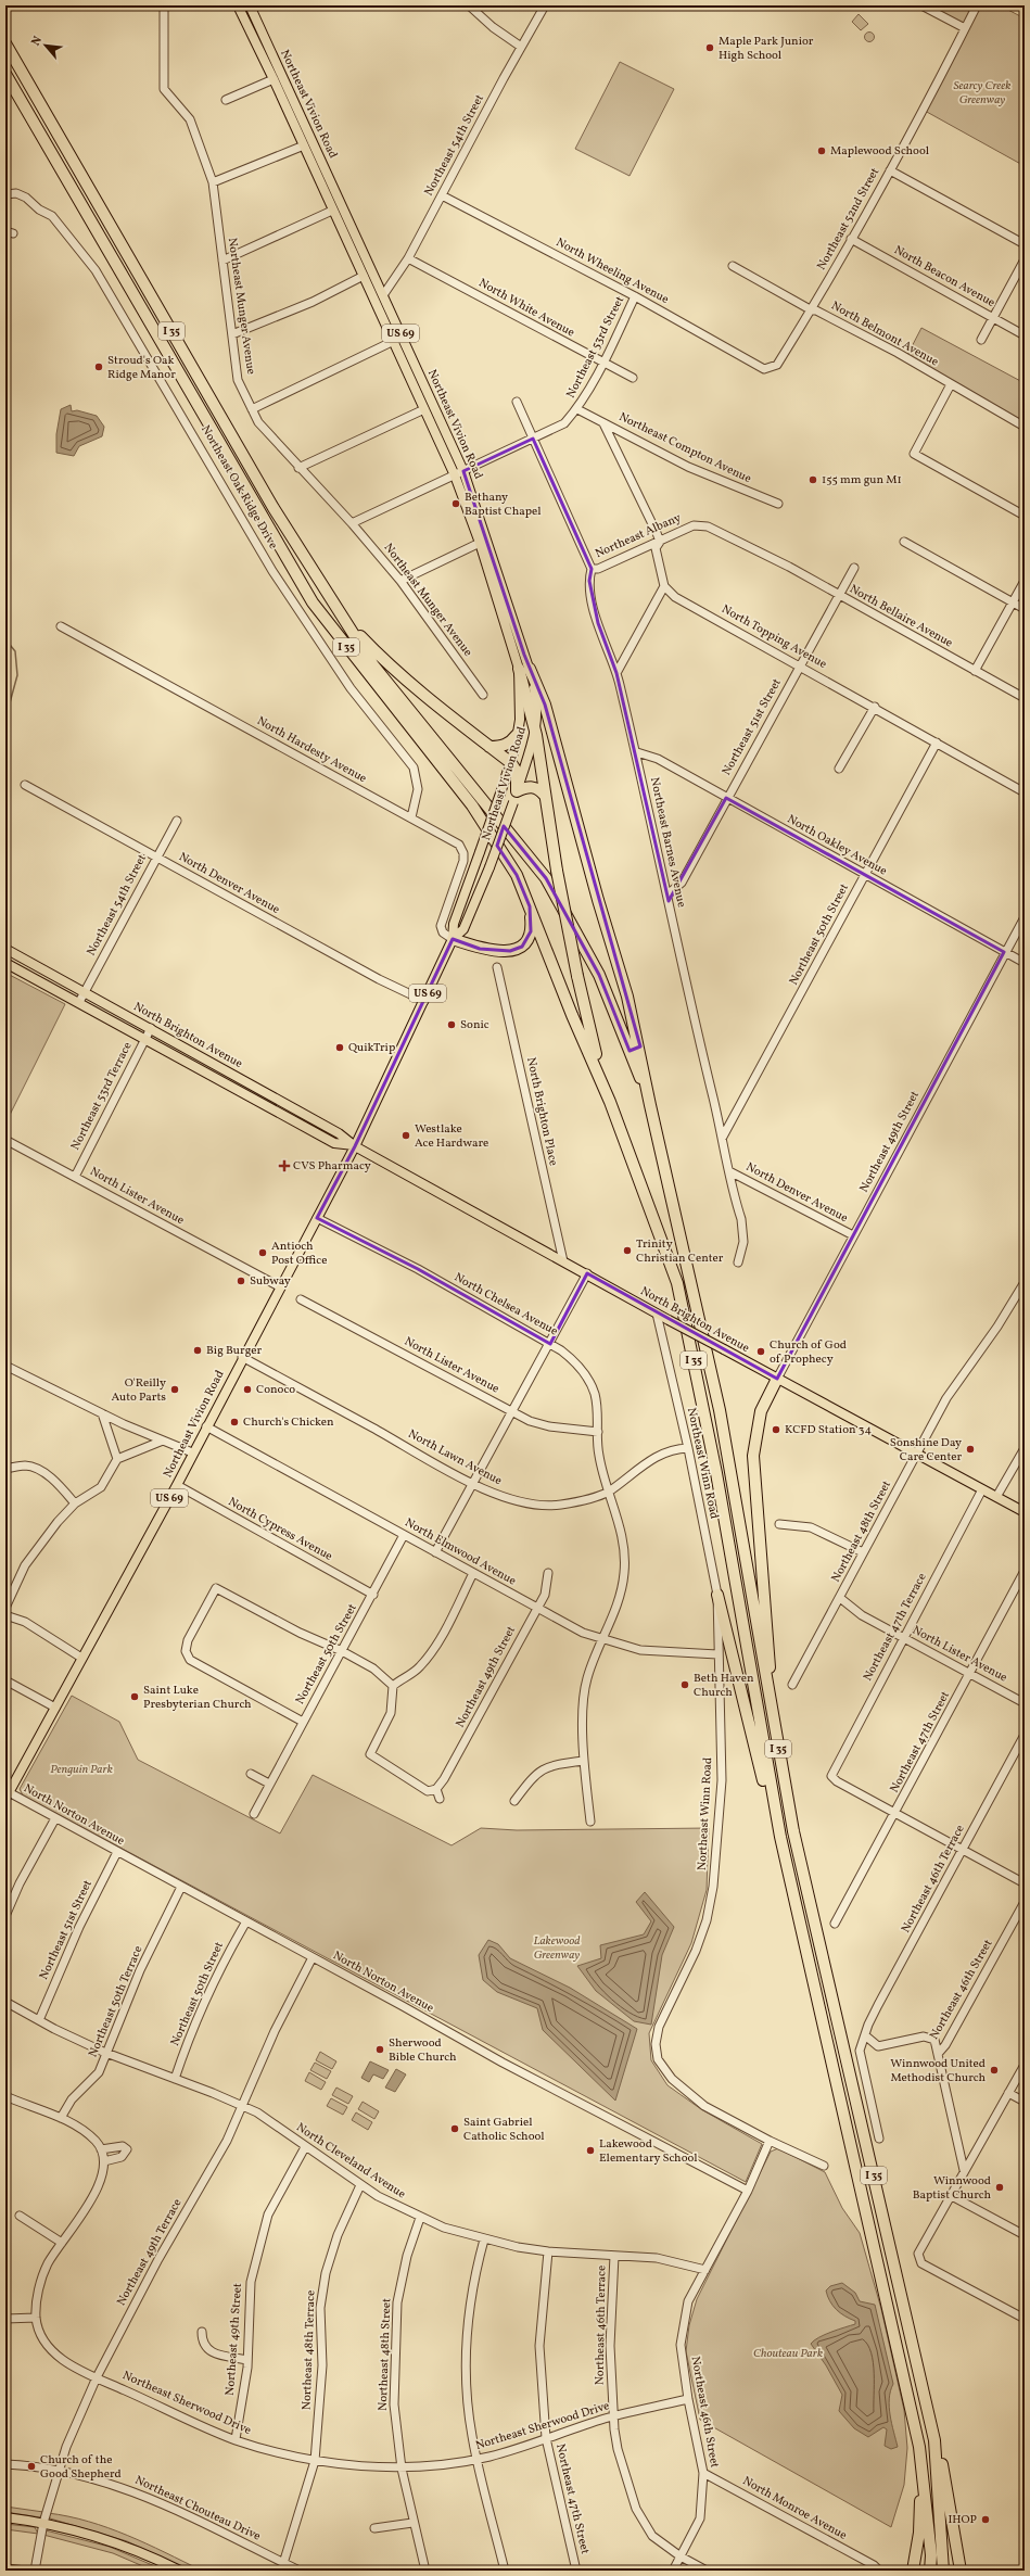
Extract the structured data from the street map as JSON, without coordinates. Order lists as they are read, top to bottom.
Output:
{
  "streets": {
    "highway": ["I 35"],
    "main road": ["Northeast Vivion Road", "US 69", "North Brighton Avenue"],
    "street": [
      "Northeast 54th Street",
      "Northeast 52nd Street",
      "North Wheeling Avenue",
      "North Beacon Avenue",
      "Northeast Munger Avenue",
      "North White Avenue",
      "North Belmont Avenue",
      "Northeast 53rd Street",
      "Northeast Compton Avenue",
      "Northeast Oak Ridge Drive",
      "Northeast Albany",
      "North Bellaire Avenue",
      "North Topping Avenue",
      "Northeast 51st Street",
      "North Hardesty Avenue",
      "Northeast Barnes Avenue",
      "North Oakley Avenue",
      "North Denver Avenue",
      "Northeast 50th Street",
      "Northeast 53rd Terrace",
      "North Brighton Place",
      "Northeast 49th Street",
      "North Lister Avenue",
      "North Chelsea Avenue",
      "North Lawn Avenue",
      "Northeast Winn Road",
      "North Cypress Avenue",
      "Northeast 48th Street",
      "North Elmwood Avenue",
      "Northeast 47th Terrace",
      "Northeast 47th Street",
      "North Norton Avenue",
      "Northeast 46th Terrace",
      "Northeast 46th Street",
      "Northeast 50th Terrace",
      "North Cleveland Avenue",
      "Northeast 49th Terrace",
      "Northeast 48th Terrace",
      "Northeast Sherwood Drive",
      "Northeast Chouteau Drive",
      "North Monroe Avenue"
    ]
  },
  "crossings": [
    ["Northeast Vivion Road", "Northeast 54th Street"],
    ["Northeast Vivion Road", "North Hardesty Avenue"],
    ["Northeast Vivion Road", "North Denver Avenue"],
    ["Northeast Vivion Road", "North Brighton Avenue"],
    ["Northeast Vivion Road", "North Lister Avenue"],
    ["Northeast Vivion Road", "North Chelsea Avenue"],
    ["Northeast Vivion Road", "North Lawn Avenue"],
    ["Northeast Vivion Road", "North Cypress Avenue"],
    ["Northeast Vivion Road", "North Elmwood Avenue"],
    ["Northeast Vivion Road", "North Norton Avenue"],
    ["Northeast 54th Street", "North Wheeling Avenue"],
    ["Northeast 54th Street", "North White Avenue"],
    ["Northeast 54th Street", "North Denver Avenue"],
    ["Northeast 54th Street", "North Brighton Avenue"],
    ["Northeast 52nd Street", "North Wheeling Avenue"],
    ["Northeast 52nd Street", "North Beacon Avenue"],
    ["Northeast 52nd Street", "North Belmont Avenue"],
    ["North Wheeling Avenue", "Northeast 53rd Street"],
    ["North White Avenue", "Northeast 53rd Street"],
    ["Northeast 53rd Street", "Northeast Compton Avenue"],
    ["Northeast Oak Ridge Drive", "North Hardesty Avenue"],
    ["Northeast Albany", "North Bellaire Avenue"],
    ["Northeast Albany", "Northeast Barnes Avenue"],
    ["North Bellaire Avenue", "Northeast 51st Street"],
    ["North Topping Avenue", "Northeast 51st Street"],
    ["North Topping Avenue", "Northeast 50th Street"],
    ["Northeast 51st Street", "Northeast Barnes Avenue"],
    ["Northeast 51st Street", "North Oakley Avenue"],
    ["Northeast 51st Street", "North Norton Avenue"],
    ["Northeast 51st Street", "North Cleveland Avenue"],
    ["Northeast Barnes Avenue", "North Oakley Avenue"],
    ["Northeast Barnes Avenue", "North Denver Avenue"],
    ["Northeast Barnes Avenue", "Northeast 50th Street"],
    ["North Oakley Avenue", "Northeast 50th Street"],
    ["North Oakley Avenue", "Northeast 49th Street"],
    ["North Denver Avenue", "Northeast 49th Street"],
    ["Northeast 50th Street", "North Cypress Avenue"],
    ["Northeast 50th Street", "North Elmwood Avenue"],
    ["Northeast 50th Street", "North Norton Avenue"],
    ["Northeast 50th Street", "North Cleveland Avenue"],
    ["North Brighton Avenue", "Northeast 53rd Terrace"],
    ["North Brighton Avenue", "North Brighton Place"],
    ["North Brighton Avenue", "Northeast 49th Street"],
    ["North Brighton Avenue", "Northeast Winn Road"],
    ["North Brighton Avenue", "Northeast 48th Street"],
    ["North Brighton Avenue", "Northeast 47th Terrace"],
    ["Northeast 53rd Terrace", "North Lister Avenue"],
    ["Northeast 49th Street", "North Elmwood Avenue"],
    ["Northeast 49th Street", "North Cleveland Avenue"],
    ["Northeast 49th Street", "Northeast Sherwood Drive"],
    ["North Lister Avenue", "North Chelsea Avenue"],
    ["North Lister Avenue", "Northeast 48th Street"],
    ["North Lister Avenue", "Northeast 47th Terrace"],
    ["North Lister Avenue", "Northeast 47th Street"],
    ["North Chelsea Avenue", "North Lawn Avenue"],
    ["North Lawn Avenue", "Northeast Winn Road"],
    ["Northeast Winn Road", "North Elmwood Avenue"],
    ["Northeast Winn Road", "Northeast 46th Street"],
    ["Northeast 48th Street", "North Cleveland Avenue"],
    ["Northeast 48th Street", "Northeast Sherwood Drive"],
    ["Northeast 47th Terrace", "Northeast 47th Street"],
    ["Northeast 47th Street", "North Cleveland Avenue"],
    ["Northeast 47th Street", "Northeast Sherwood Drive"],
    ["North Norton Avenue", "Northeast 46th Street"],
    ["North Norton Avenue", "Northeast 50th Terrace"],
    ["North Norton Avenue", "Northeast 49th Terrace"],
    ["Northeast 46th Terrace", "Northeast 46th Street"],
    ["Northeast 46th Terrace", "North Cleveland Avenue"],
    ["Northeast 46th Terrace", "Northeast Sherwood Drive"],
    ["Northeast 46th Street", "North Cleveland Avenue"],
    ["Northeast 46th Street", "Northeast Sherwood Drive"],
    ["Northeast 46th Street", "North Monroe Avenue"],
    ["Northeast 50th Terrace", "North Cleveland Avenue"],
    ["North Cleveland Avenue", "Northeast 49th Terrace"],
    ["North Cleveland Avenue", "Northeast 48th Terrace"],
    ["Northeast 49th Terrace", "Northeast Sherwood Drive"],
    ["Northeast 49th Terrace", "Northeast Chouteau Drive"],
    ["Northeast 48th Terrace", "Northeast Sherwood Drive"],
    ["Northeast 48th Terrace", "Northeast Chouteau Drive"]
  ],
  "parks": [
    "Searcy Creek Greenway",
    "Penguin Park",
    "Lakewood Greenway",
    "Chouteau Park"
  ],
  "places": {
    "other": [
      "Maple Park Junior High School",
      "Maplewood School",
      "Stroud's Oak Ridge Manor",
      "155 mm gun M1",
      "Bethany Baptist Chapel",
      "Sonic",
      "QuikTrip",
      "Westlake Ace Hardware",
      "Trinity Christian Center",
      "Antioch Post Office",
      "Subway",
      "Big Burger",
      "Church of God of Prophecy",
      "O'Reilly Auto Parts",
      "Conoco",
      "Church's Chicken",
      "KCFD Station 34",
      "Sonshine Day Care Center",
      "Beth Haven Church",
      "Saint Luke Presbyterian Church",
      "Sherwood Bible Church",
      "Winnwood United Methodist Church",
      "Saint Gabriel Catholic School",
      "Lakewood Elementary School",
      "Winnwood Baptist Church",
      "Church of the Good Shepherd",
      "IHOP"
    ],
    "health": ["CVS Pharmacy"]
  },
  "north": "top left"
}
